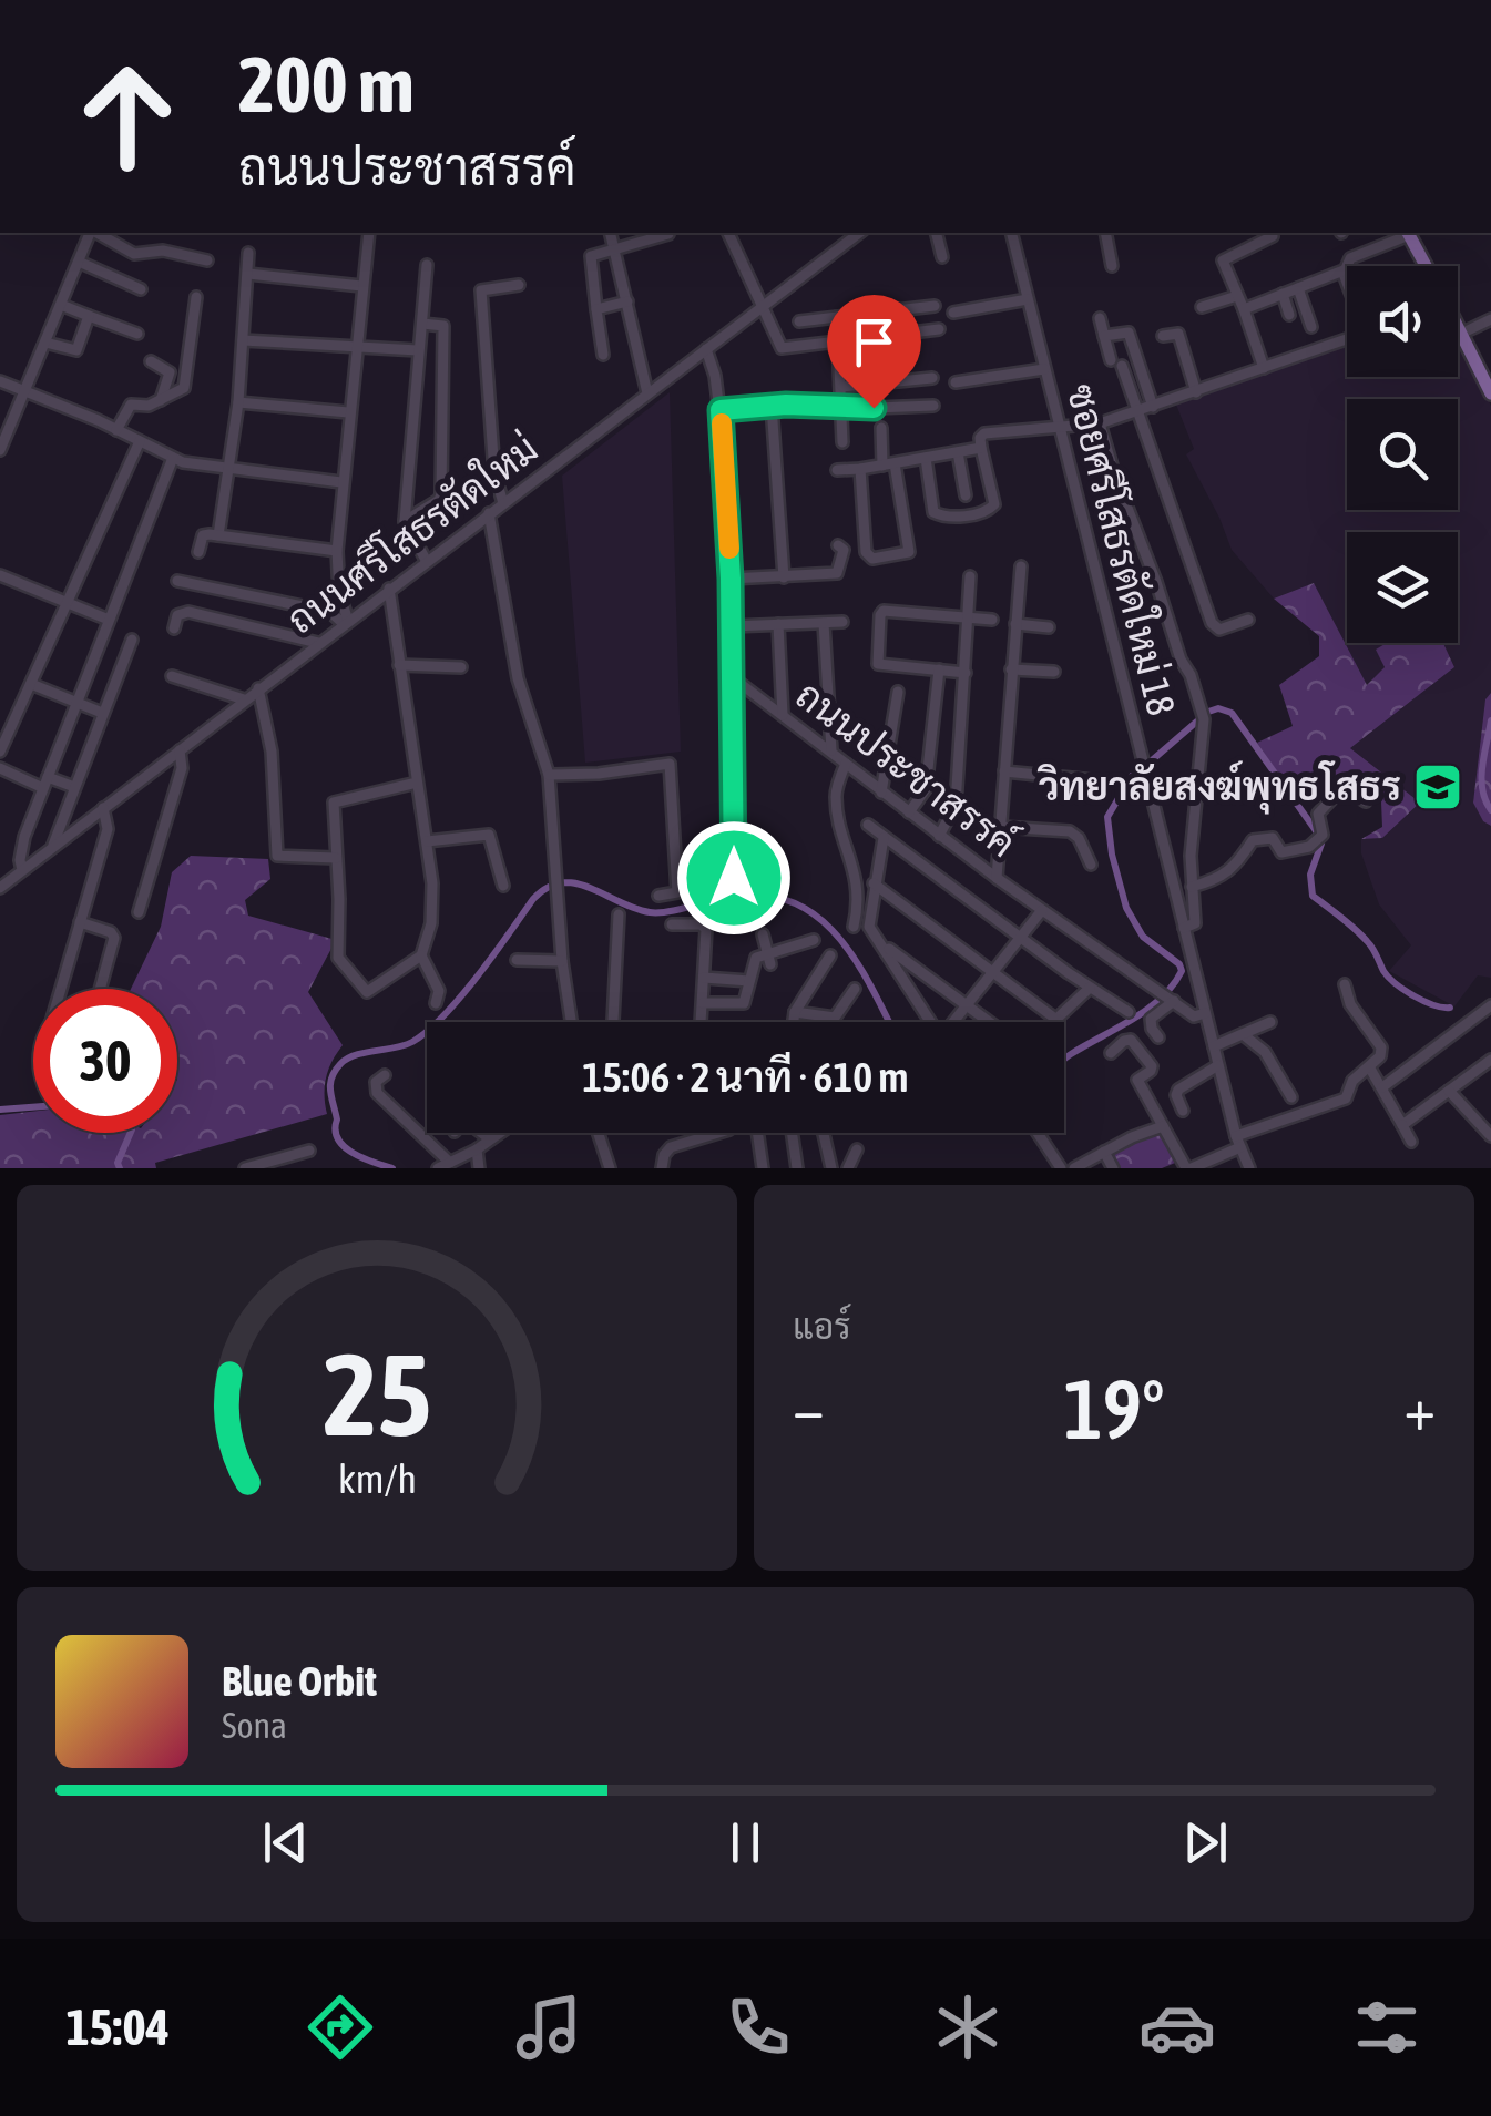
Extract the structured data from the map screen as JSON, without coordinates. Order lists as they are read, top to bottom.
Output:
{
  "streets": {
    "street": ["ถนนศรีโสธรตัดใหม่", "ซอยศรีโสธรตัดใหม่ 18", "ถนนประชาสรรค์"]
  },
  "crossings": [
    ["ซอยศรีโสธรตัดใหม่ 18", "ถนนประชาสรรค์"]
  ],
  "places": {
    "school or university": ["วิทยาลัยสงฆ์พุทธโสธร"]
  },
  "page": {
    "turn": ["200 m", "ถนนประชาสรรค์"],
    "limit": "30",
    "trip": "15:06 · 2 นาที · 610 m",
    "tile": "แอร์",
    "heat": ["−", "19°", "+"],
    "song": ["Blue Orbit", "Sona"],
    "tabs": "15:04",
    "gauge": ["25", "km/h"]
  }
}
